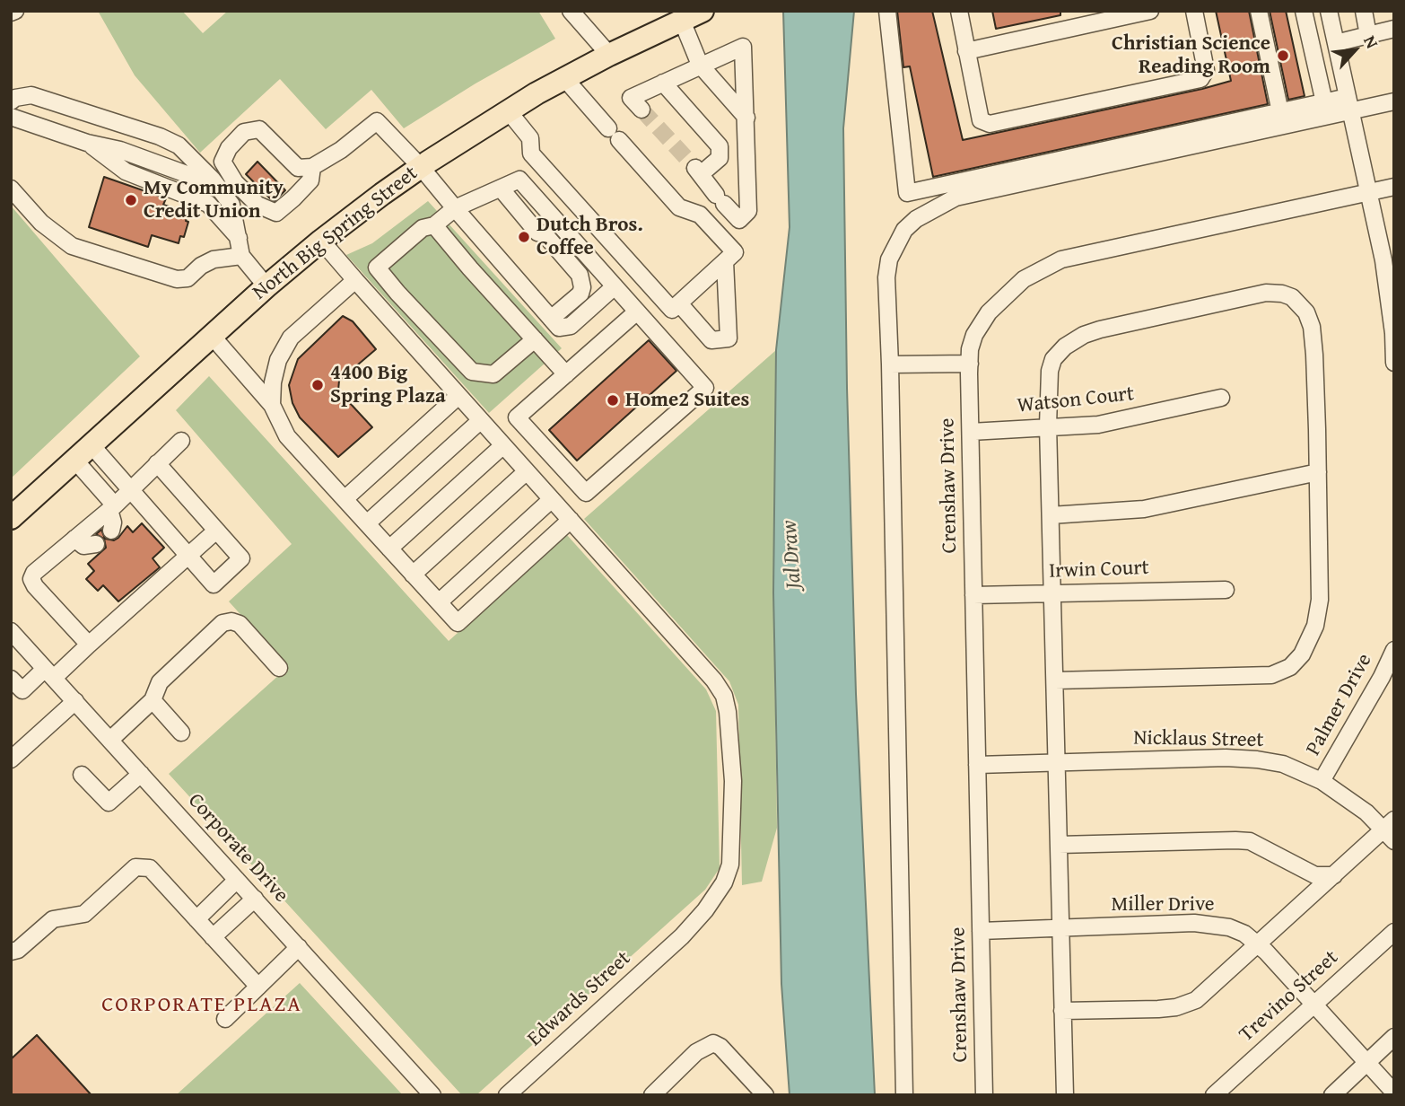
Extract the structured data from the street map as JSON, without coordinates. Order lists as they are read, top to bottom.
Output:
{
  "streets": {
    "highway": ["North Big Spring Street"],
    "street": [
      "Watson Court",
      "Crenshaw Drive",
      "Irwin Court",
      "Palmer Drive",
      "Nicklaus Street",
      "Corporate Drive",
      "Miller Drive",
      "Trevino Street",
      "Edwards Street"
    ]
  },
  "crossings": [
    ["North Big Spring Street", "Edwards Street"],
    ["Watson Court", "Crenshaw Drive"],
    ["Crenshaw Drive", "Irwin Court"],
    ["Crenshaw Drive", "Nicklaus Street"],
    ["Crenshaw Drive", "Miller Drive"],
    ["Palmer Drive", "Nicklaus Street"],
    ["Miller Drive", "Trevino Street"]
  ],
  "districts": ["CORPORATE PLAZA"],
  "water": ["Jal Draw"],
  "places": [
    "Christian Science Reading Room",
    "My Community Credit Union",
    "Dutch Bros. Coffee",
    "4400 Big Spring Plaza",
    "Home2 Suites"
  ],
  "north": "top right"
}
